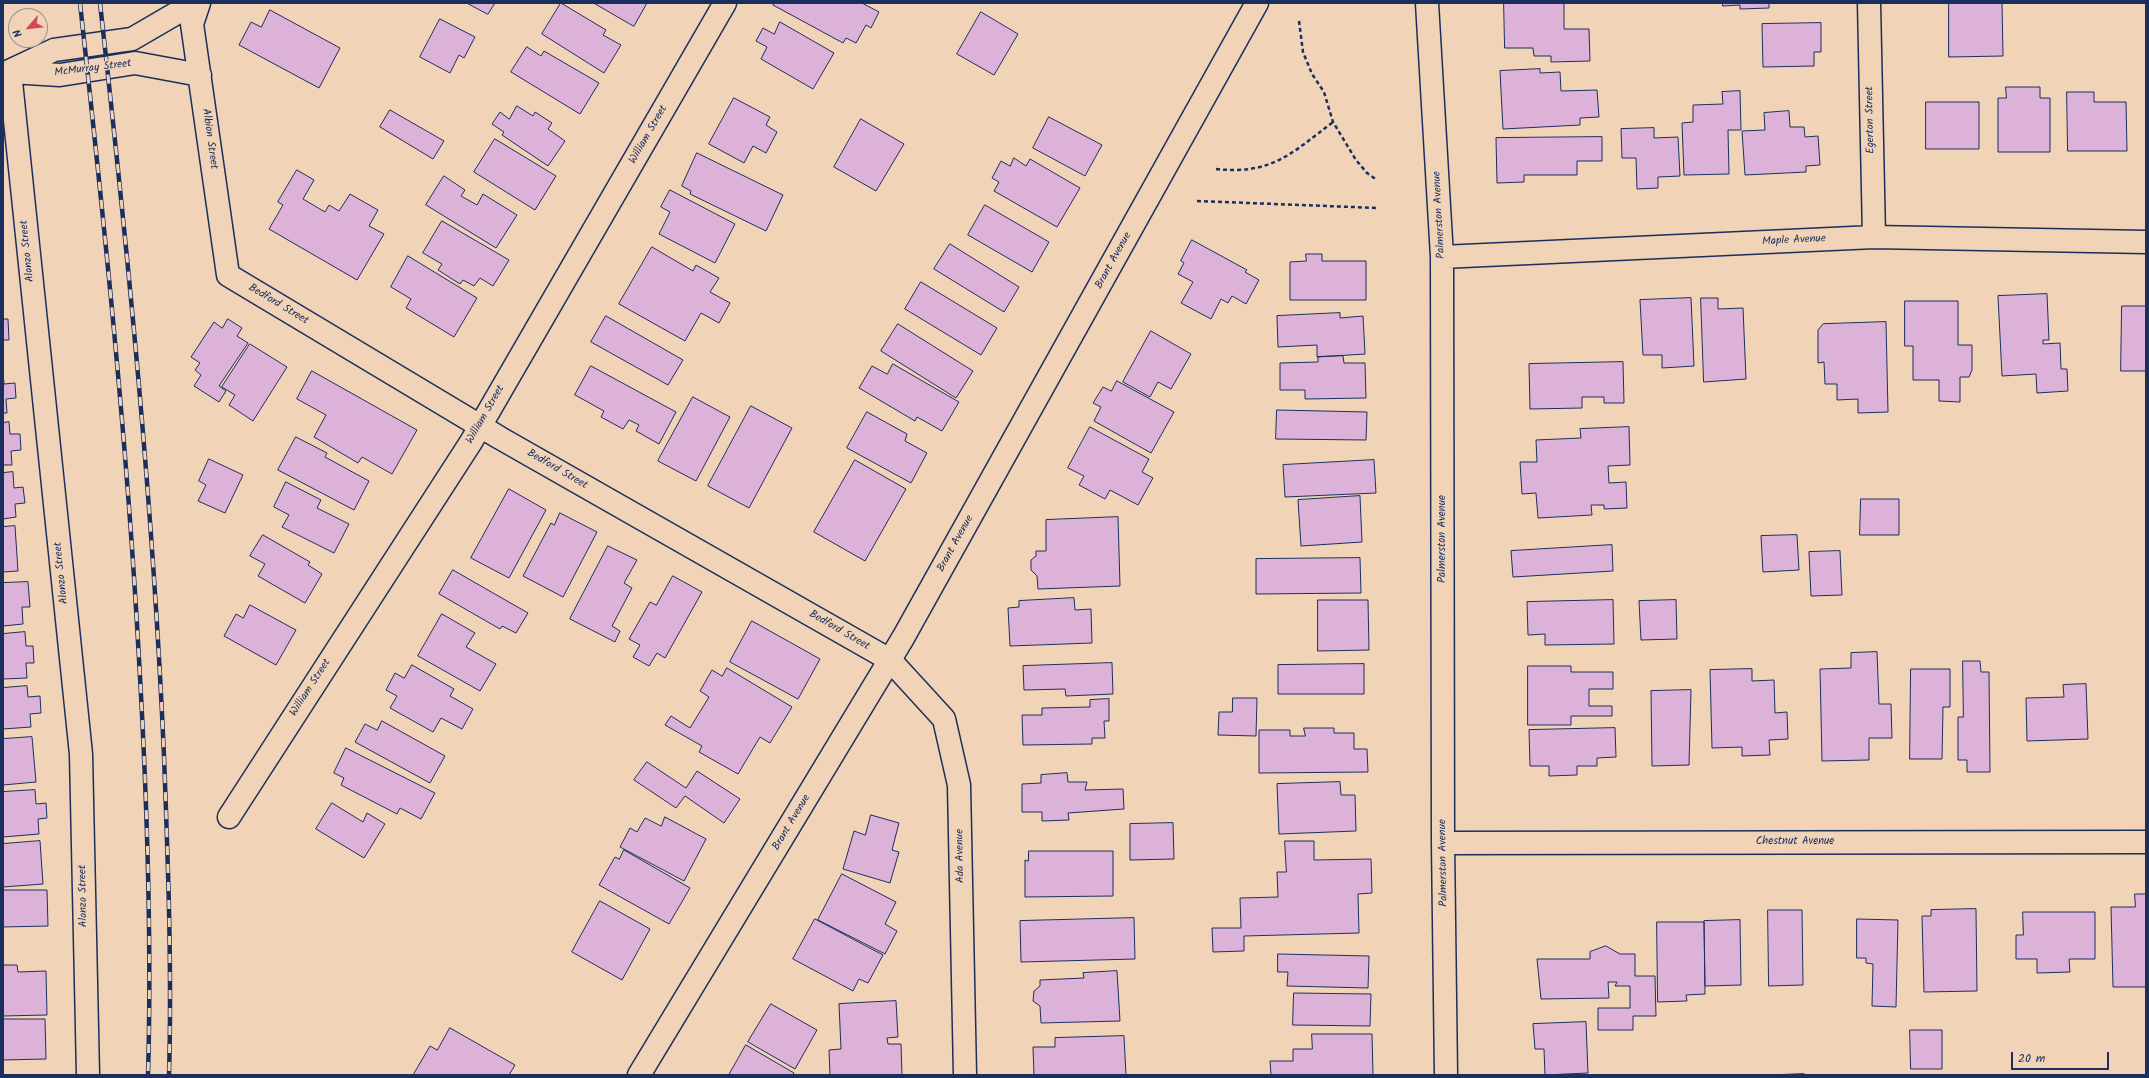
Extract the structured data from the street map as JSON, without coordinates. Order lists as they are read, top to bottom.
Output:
{
  "streets": {
    "street": [
      "McMurray Street",
      "Egerton Street",
      "William Street",
      "Albion Street",
      "Palmerston Avenue",
      "Maple Avenue",
      "Alonzo Street",
      "Brant Avenue",
      "Bedford Street",
      "Chestnut Avenue",
      "Ada Avenue"
    ]
  },
  "crossings": [
    ["McMurray Street", "Albion Street"],
    ["McMurray Street", "Alonzo Street"],
    ["Egerton Street", "Maple Avenue"],
    ["William Street", "Bedford Street"],
    ["Albion Street", "Bedford Street"],
    ["Palmerston Avenue", "Maple Avenue"],
    ["Palmerston Avenue", "Chestnut Avenue"],
    ["Brant Avenue", "Bedford Street"],
    ["Brant Avenue", "Ada Avenue"],
    ["Bedford Street", "Ada Avenue"]
  ],
  "scale_bar": "20 m",
  "north": "bottom left"
}
